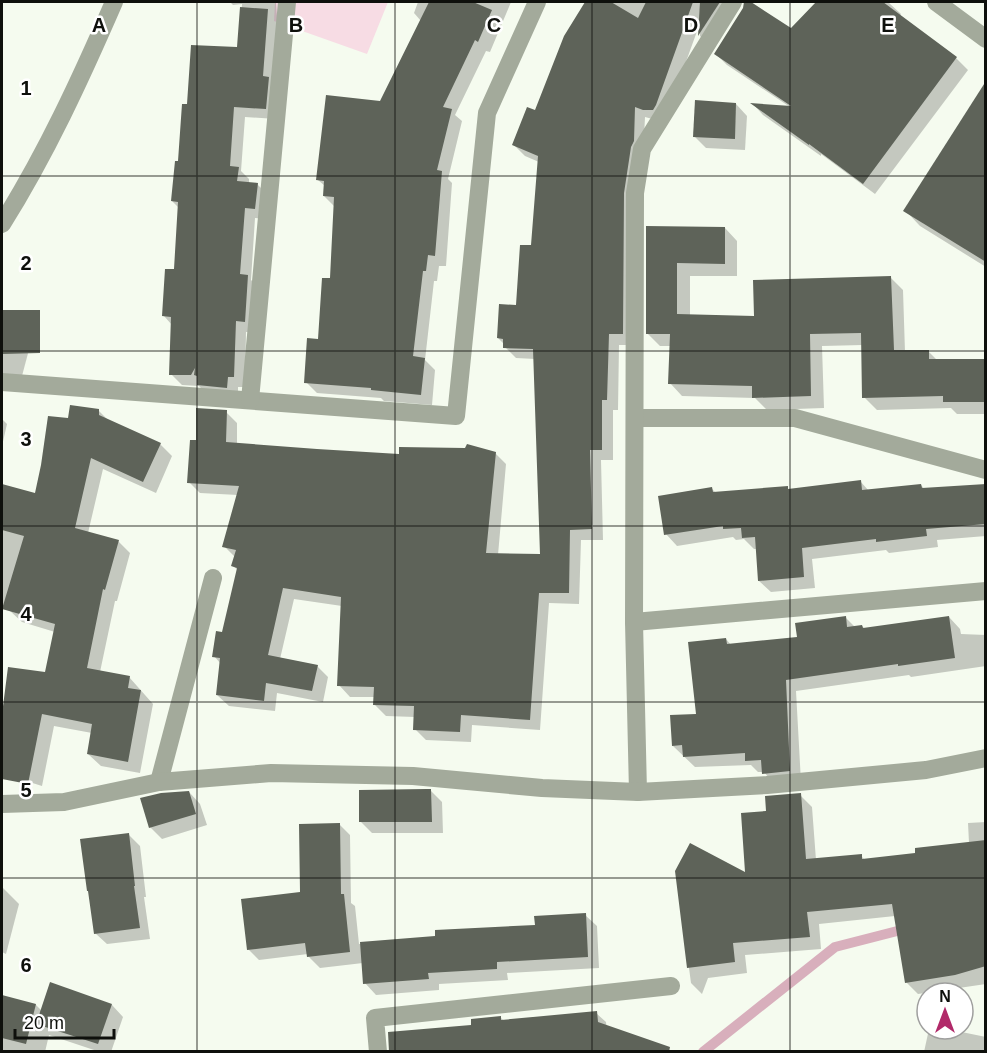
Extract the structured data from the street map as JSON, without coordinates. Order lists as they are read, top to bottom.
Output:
{
  "scale_bar": "20 m",
  "north": "top",
  "grid": {
    "columns": [
      "A",
      "B",
      "C",
      "D",
      "E"
    ],
    "rows": [
      "1",
      "2",
      "3",
      "4",
      "5",
      "6"
    ]
  }
}
